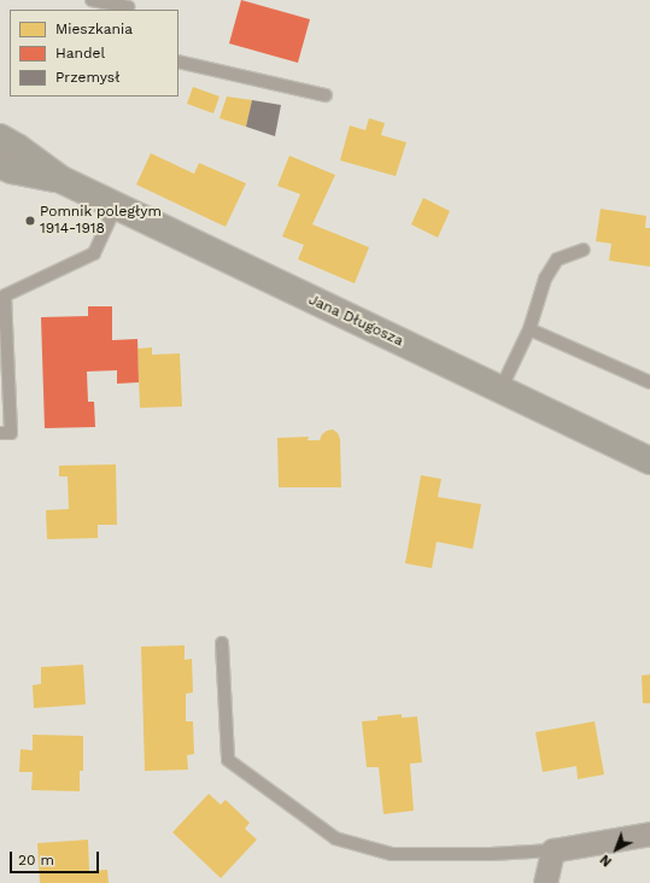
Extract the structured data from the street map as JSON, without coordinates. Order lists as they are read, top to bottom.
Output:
{
  "streets": {
    "street": ["Jana Długosza"]
  },
  "places": ["Pomnik poległym 1914-1918"],
  "legend": ["Mieszkania", "Handel", "Przemysł"],
  "scale_bar": "20 m",
  "north": "bottom left"
}
